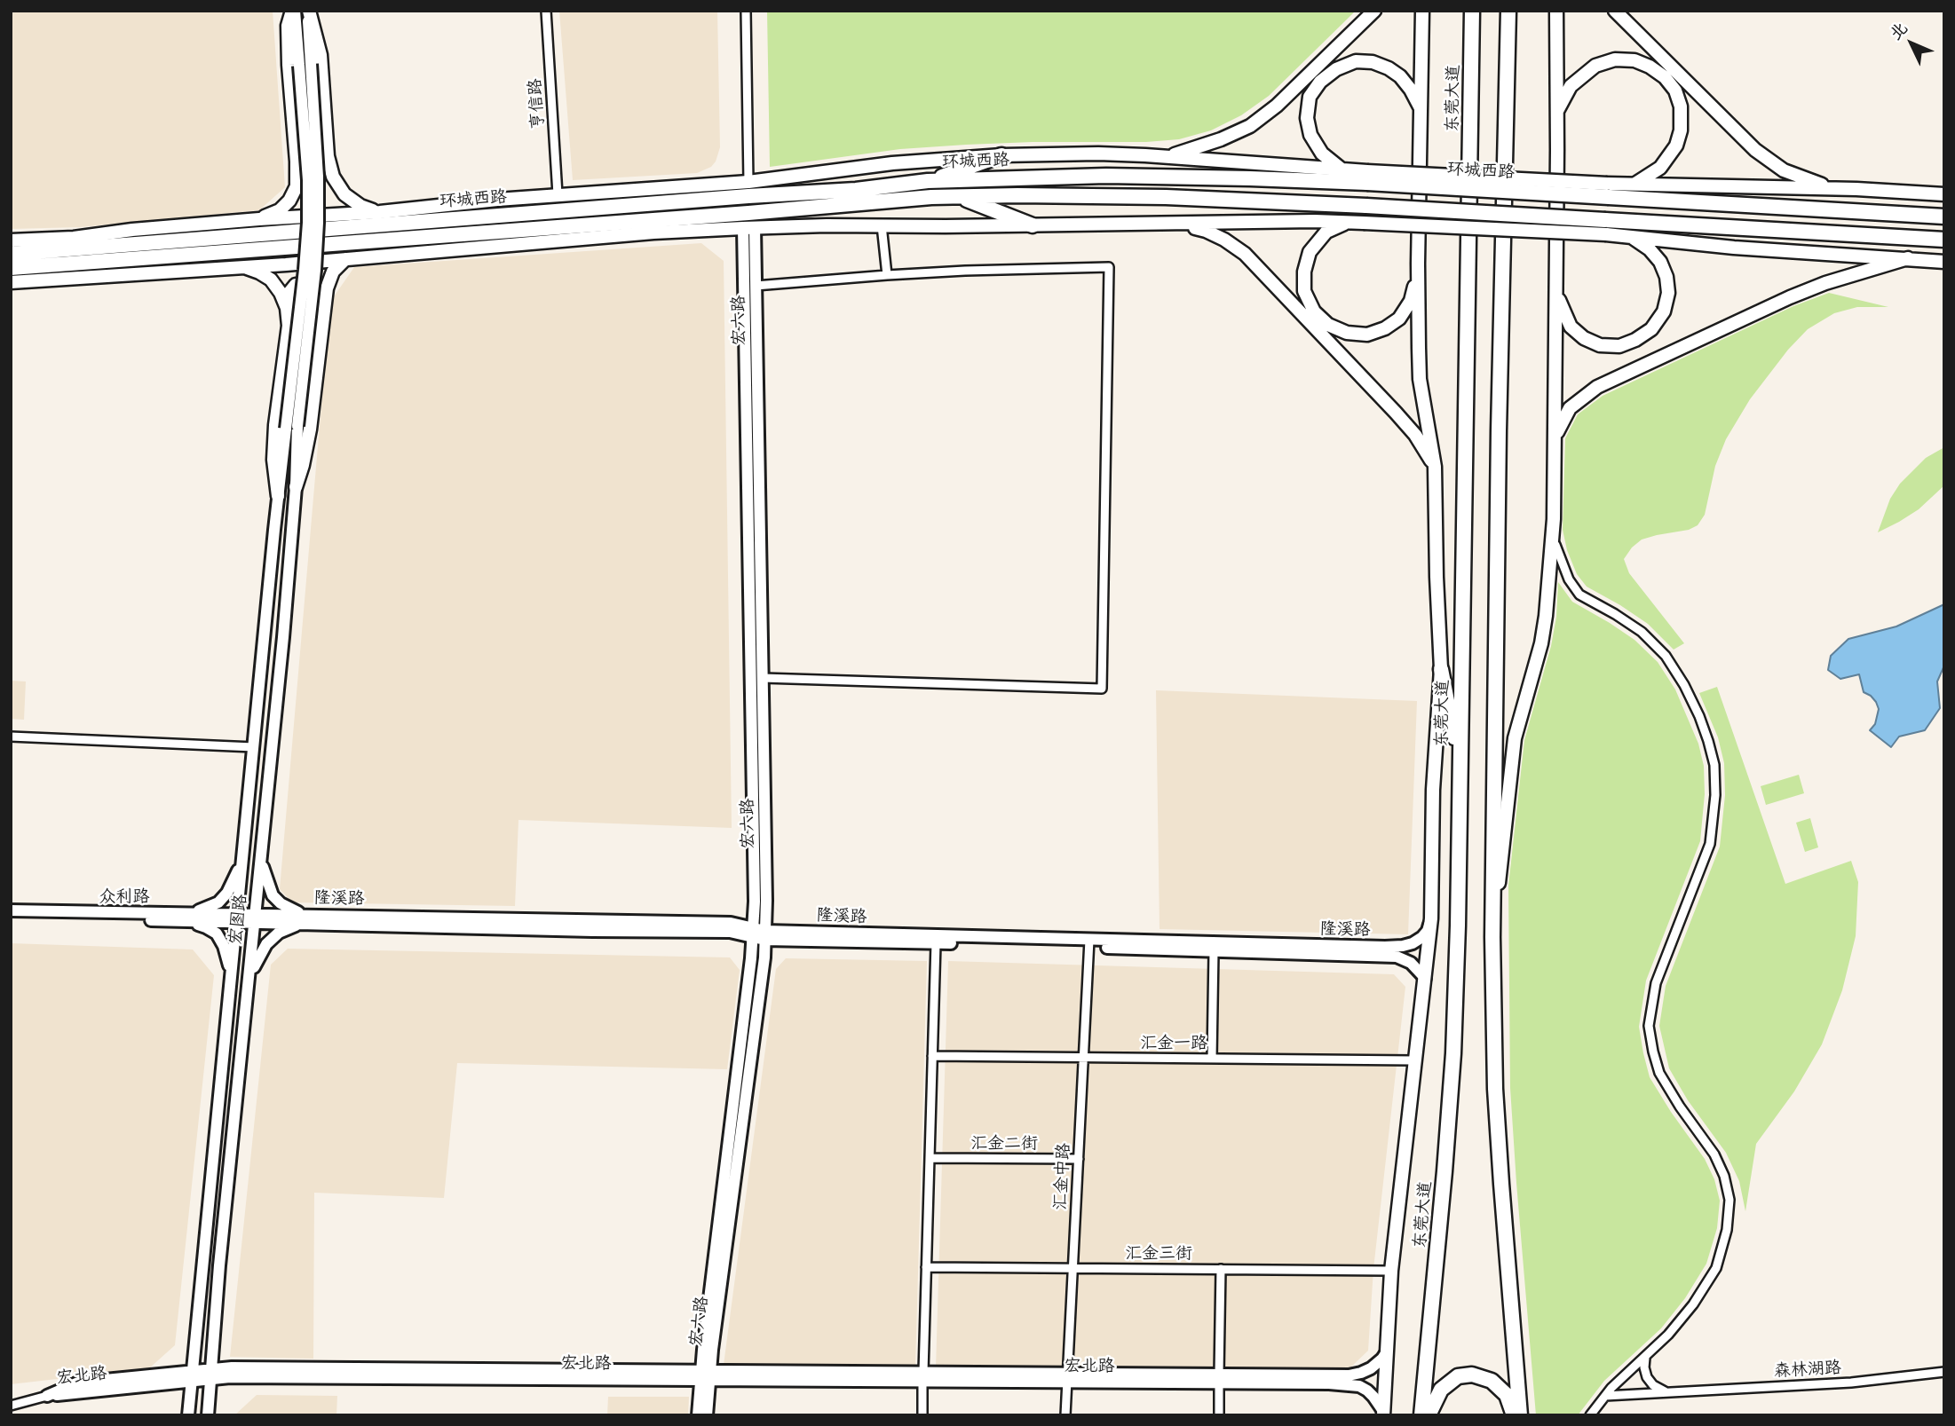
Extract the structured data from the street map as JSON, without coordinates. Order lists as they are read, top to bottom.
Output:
{
  "streets": {
    "highway": ["东莞大道", "环城西路"],
    "street": [
      "亨信路",
      "宏六路",
      "众利路",
      "隆溪路",
      "宏图路",
      "汇金一路",
      "汇金二街",
      "汇金中路",
      "汇金三街",
      "宏北路",
      "森林湖路"
    ]
  },
  "crossings": [
    ["宏六路", "隆溪路"],
    ["宏六路", "宏北路"],
    ["众利路", "隆溪路"],
    ["众利路", "宏图路"],
    ["隆溪路", "宏图路"],
    ["隆溪路", "汇金中路"],
    ["宏图路", "宏北路"],
    ["汇金一路", "汇金中路"],
    ["汇金二街", "汇金中路"],
    ["汇金中路", "汇金三街"],
    ["汇金中路", "宏北路"]
  ],
  "north": "top left"
}
